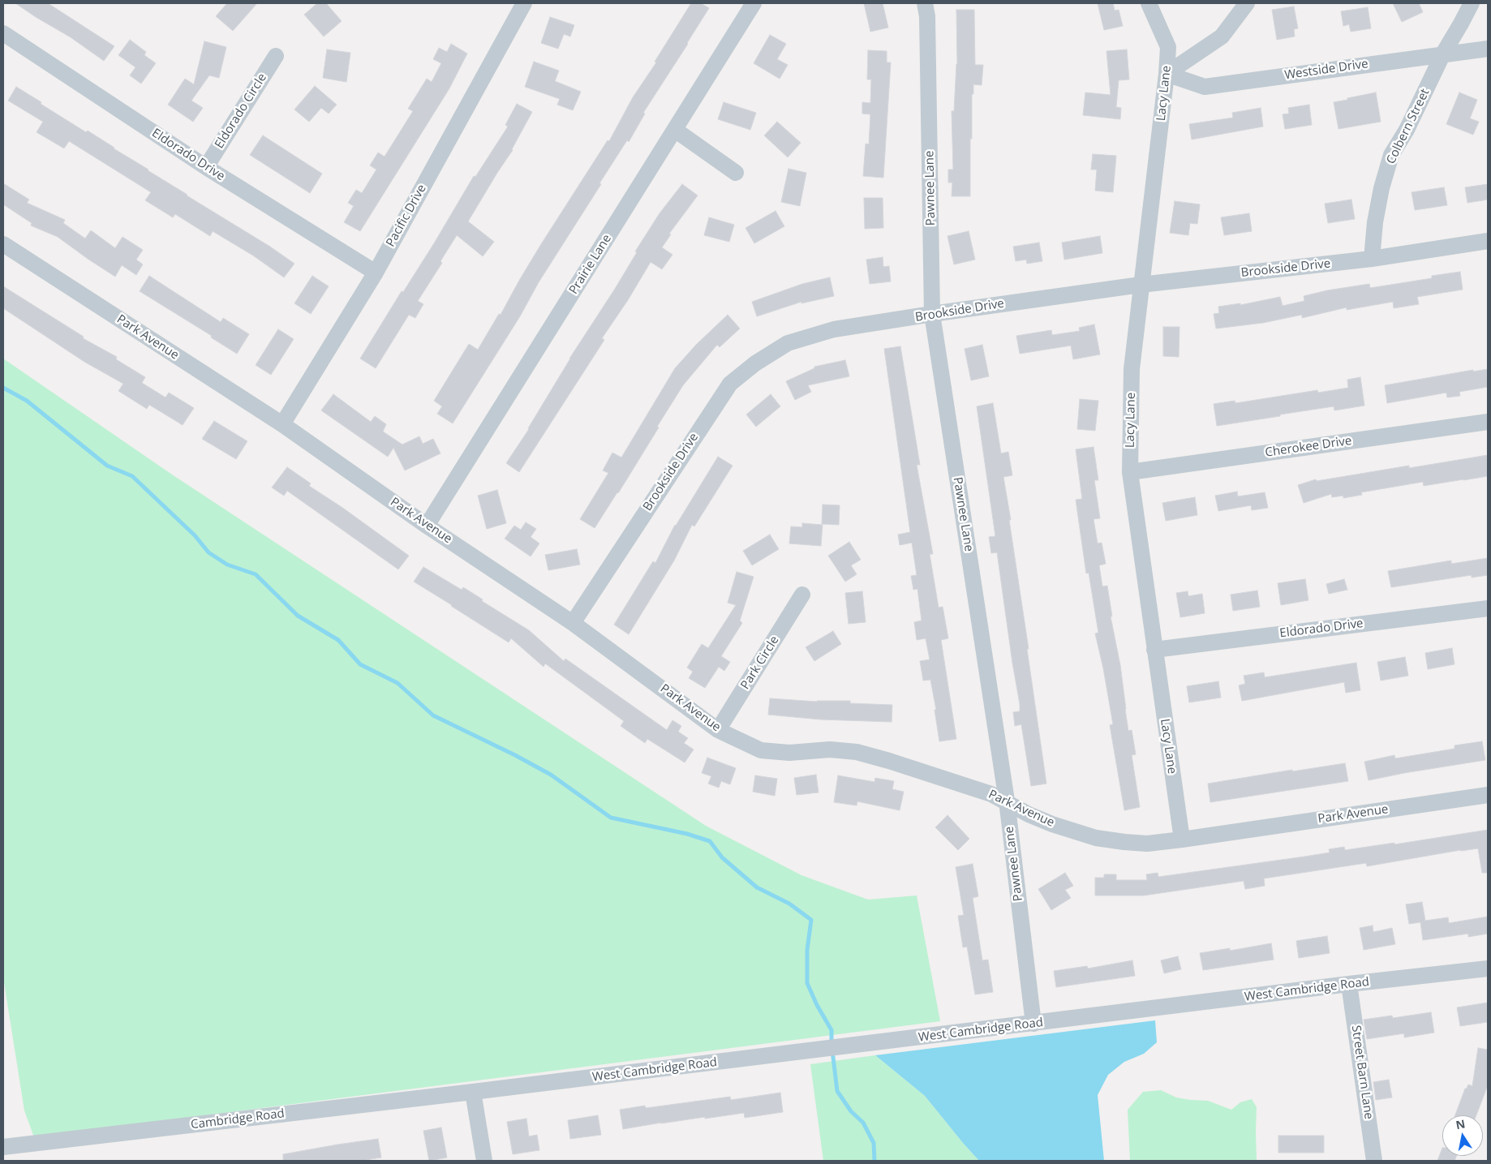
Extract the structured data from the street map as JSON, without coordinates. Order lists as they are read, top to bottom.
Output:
{
  "streets": {
    "street": [
      "Westside Drive",
      "Lacy Lane",
      "Eldorado Circle",
      "Colbern Street",
      "Eldorado Drive",
      "Pawnee Lane",
      "Pacific Drive",
      "Prairie Lane",
      "Brookside Drive",
      "Park Avenue",
      "Cherokee Drive",
      "Park Circle",
      "West Cambridge Road",
      "Street Barn Lane",
      "Cambridge Road"
    ]
  },
  "crossings": [
    ["Westside Drive", "Lacy Lane"],
    ["Westside Drive", "Colbern Street"],
    ["Lacy Lane", "Eldorado Drive"],
    ["Lacy Lane", "Brookside Drive"],
    ["Lacy Lane", "Park Avenue"],
    ["Lacy Lane", "Cherokee Drive"],
    ["Eldorado Circle", "Eldorado Drive"],
    ["Colbern Street", "Brookside Drive"],
    ["Eldorado Drive", "Pacific Drive"],
    ["Pawnee Lane", "Brookside Drive"],
    ["Pawnee Lane", "Park Avenue"],
    ["Pawnee Lane", "West Cambridge Road"],
    ["Pacific Drive", "Park Avenue"],
    ["Prairie Lane", "Park Avenue"],
    ["Brookside Drive", "Park Avenue"],
    ["Park Avenue", "Park Circle"],
    ["West Cambridge Road", "Street Barn Lane"],
    ["West Cambridge Road", "Cambridge Road"]
  ],
  "north": "top"
}
